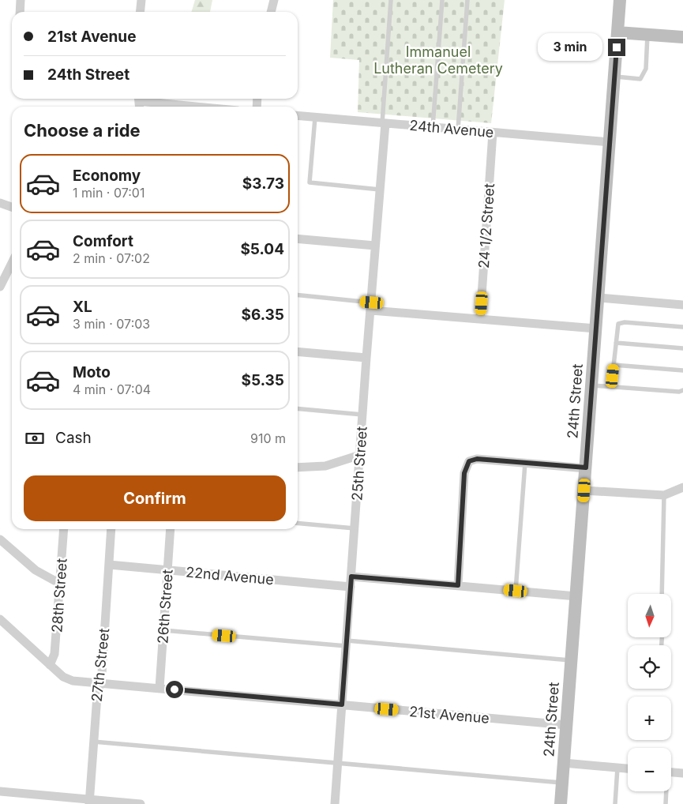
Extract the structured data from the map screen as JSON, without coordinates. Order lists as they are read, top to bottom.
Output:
{
  "streets": {
    "street": [
      "24th Avenue",
      "24 1/2 Street",
      "24th Street",
      "25th Street",
      "22nd Avenue",
      "28th Street",
      "26th Street",
      "27th Street",
      "21st Avenue"
    ]
  },
  "crossings": [
    ["24th Avenue", "24 1/2 Street"],
    ["24th Avenue", "24th Street"],
    ["24th Avenue", "25th Street"],
    ["24th Street", "21st Avenue"],
    ["25th Street", "22nd Avenue"],
    ["25th Street", "21st Avenue"],
    ["22nd Avenue", "26th Street"],
    ["22nd Avenue", "27th Street"],
    ["28th Street", "21st Avenue"],
    ["26th Street", "21st Avenue"],
    ["27th Street", "21st Avenue"]
  ],
  "parks": ["Immanuel Lutheran Cemetery"],
  "north": "bottom",
  "page": {
    "banner": ["21st Avenue", "24th Street"],
    "bubble": "3 min",
    "heading": "Choose a ride",
    "list": [
      {
        "name": "Economy",
        "note": "1 min · 07:01",
        "value": "$3.73"
      },
      {
        "name": "Comfort",
        "note": "2 min · 07:02",
        "value": "$5.04"
      },
      {
        "name": "XL",
        "note": "3 min · 07:03",
        "value": "$6.35"
      },
      {
        "name": "Moto",
        "note": "4 min · 07:04",
        "value": "$5.35"
      }
    ],
    "pay": ["Cash", "910 m"],
    "buttons": "Confirm",
    "map_buttons": ["+", "−"]
  }
}
